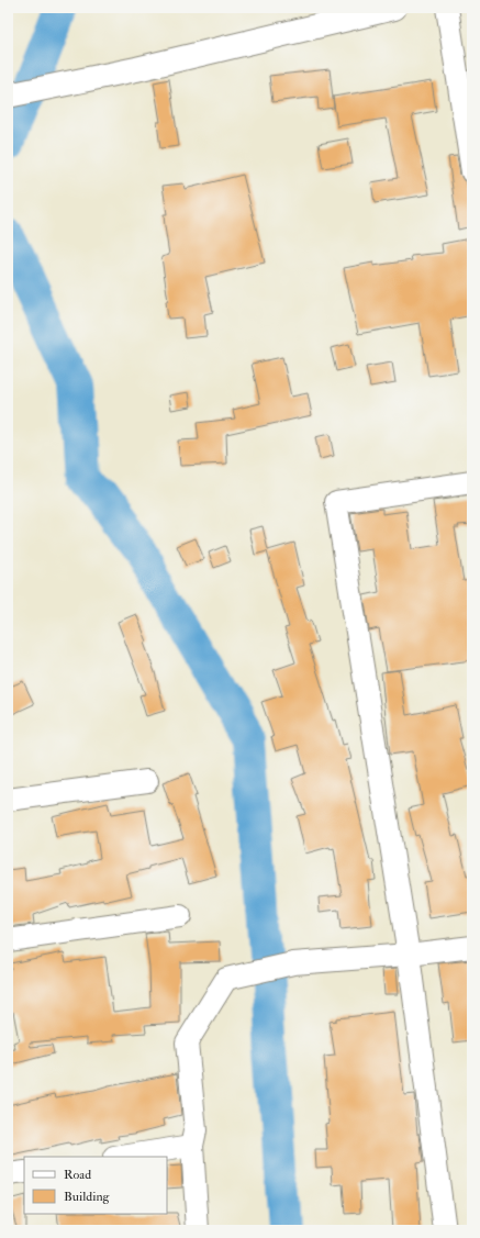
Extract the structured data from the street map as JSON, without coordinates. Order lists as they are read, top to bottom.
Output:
{
  "legend": ["Road", "Building"]
}
